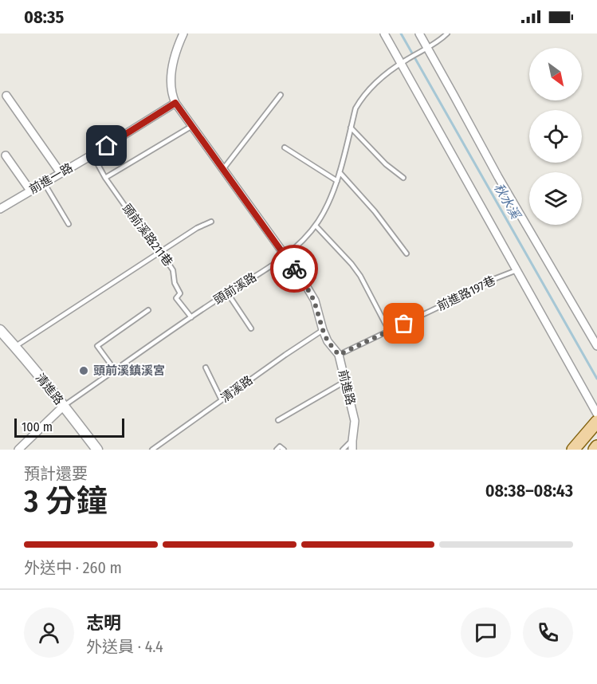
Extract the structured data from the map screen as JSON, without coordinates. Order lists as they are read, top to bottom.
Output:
{
  "streets": {
    "street": [
      "前進一路",
      "頭前溪路",
      "前進路",
      "清進路"
    ],
    "lane": ["頭前溪路211巷", "前進路197巷", "清溪路"]
  },
  "crossings": [
    ["前進一路", "頭前溪路211巷"],
    ["前進一路", "前進路"],
    ["頭前溪路211巷", "頭前溪路"],
    ["頭前溪路", "前進路"],
    ["頭前溪路", "清進路"],
    ["前進路197巷", "前進路"],
    ["前進路", "清溪路"]
  ],
  "water": ["秋水溪"],
  "places": ["頭前溪鎮溪宮"],
  "scale_bar": "100 m",
  "north": "bottom right",
  "page": {
    "status": "08:35",
    "scale": "100 m",
    "heading": ["3 分鐘", "預計還要", "08:38–08:43"],
    "panel": ["志明", "外送員 · 4.4"],
    "bar": "外送中 · 260 m"
  }
}
